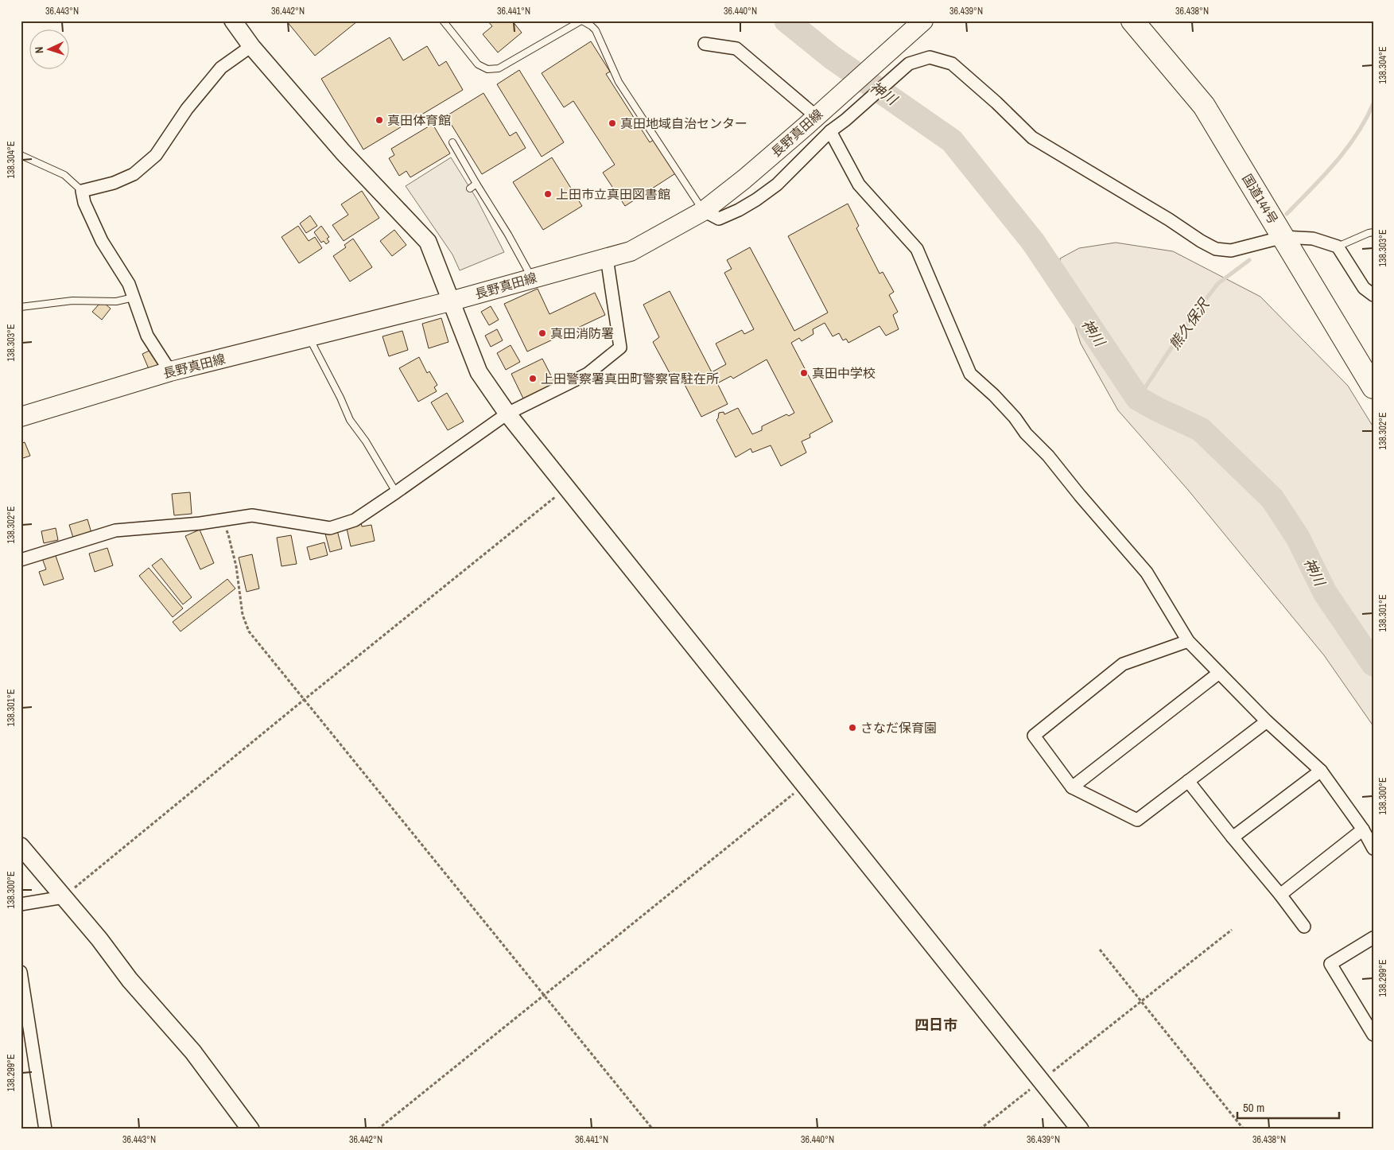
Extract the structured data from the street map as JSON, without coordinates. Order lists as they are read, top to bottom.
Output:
{
  "streets": {
    "highway": ["国道144号"],
    "main road": ["長野真田線"]
  },
  "districts": ["四日市"],
  "water": ["神川", "熊久保沢"],
  "places": [
    "真田体育館",
    "真田地域自治センター",
    "上田市立真田図書館",
    "真田消防署",
    "真田中学校",
    "上田警察署真田町警察官駐在所",
    "さなだ保育園"
  ],
  "scale_bar": "50 m",
  "north": "left",
  "coordinates": [
    "36.443°N",
    "36.442°N",
    "36.441°N",
    "36.440°N",
    "36.439°N",
    "36.438°N",
    "138.304°E",
    "138.303°E",
    "138.302°E",
    "138.301°E",
    "138.300°E",
    "138.299°E"
  ]
}
